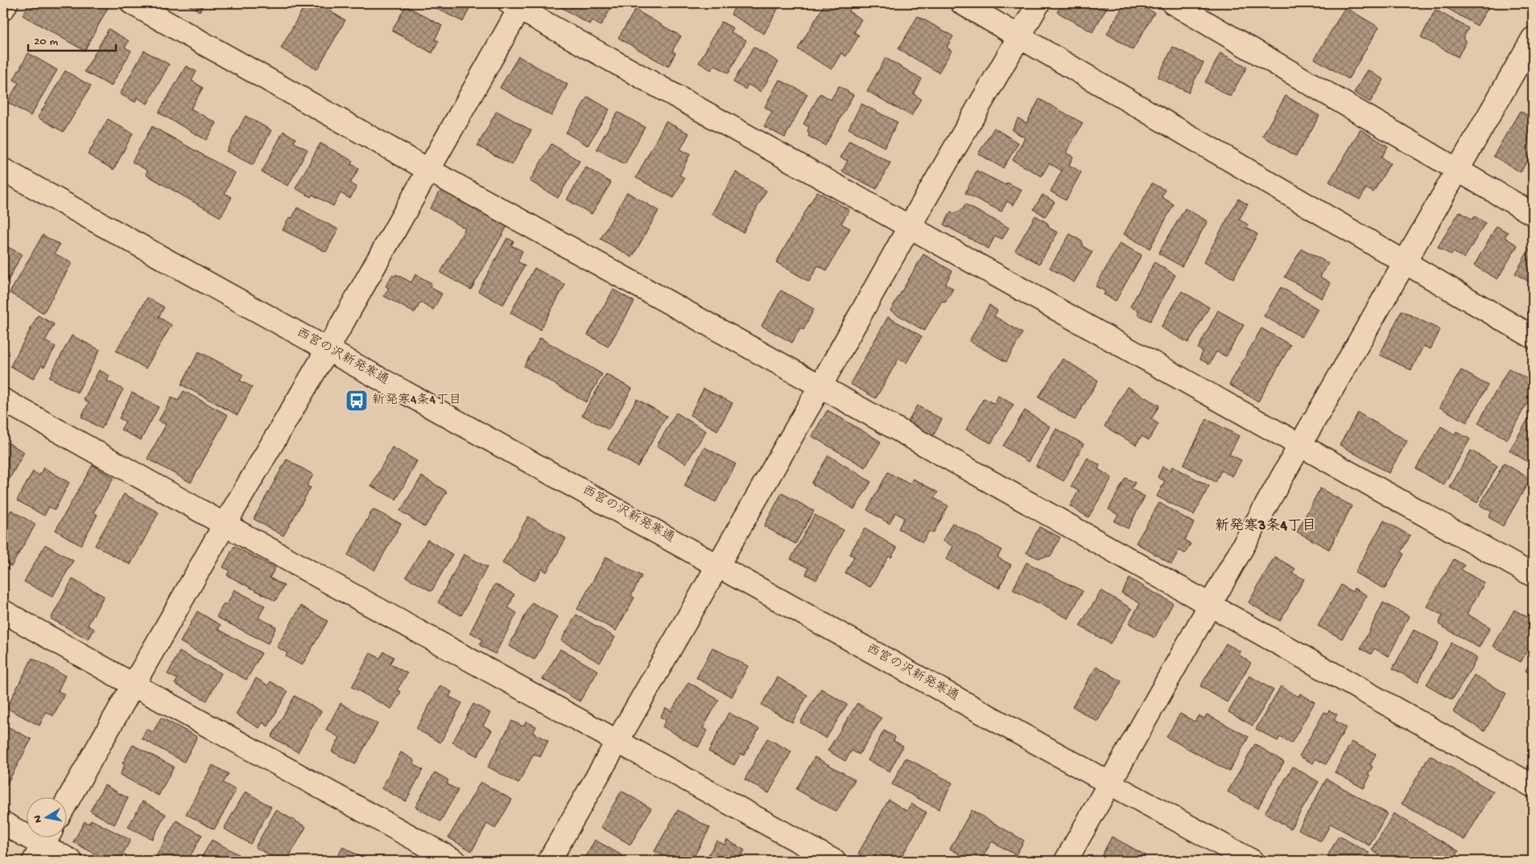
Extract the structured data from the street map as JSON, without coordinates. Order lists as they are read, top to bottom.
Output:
{
  "streets": {
    "street": ["西宮の沢新発寒通"]
  },
  "districts": ["新発寒3条4丁目"],
  "places": {
    "bus stop": ["新発寒4条4丁目"]
  },
  "scale_bar": "20 m",
  "north": "left"
}
